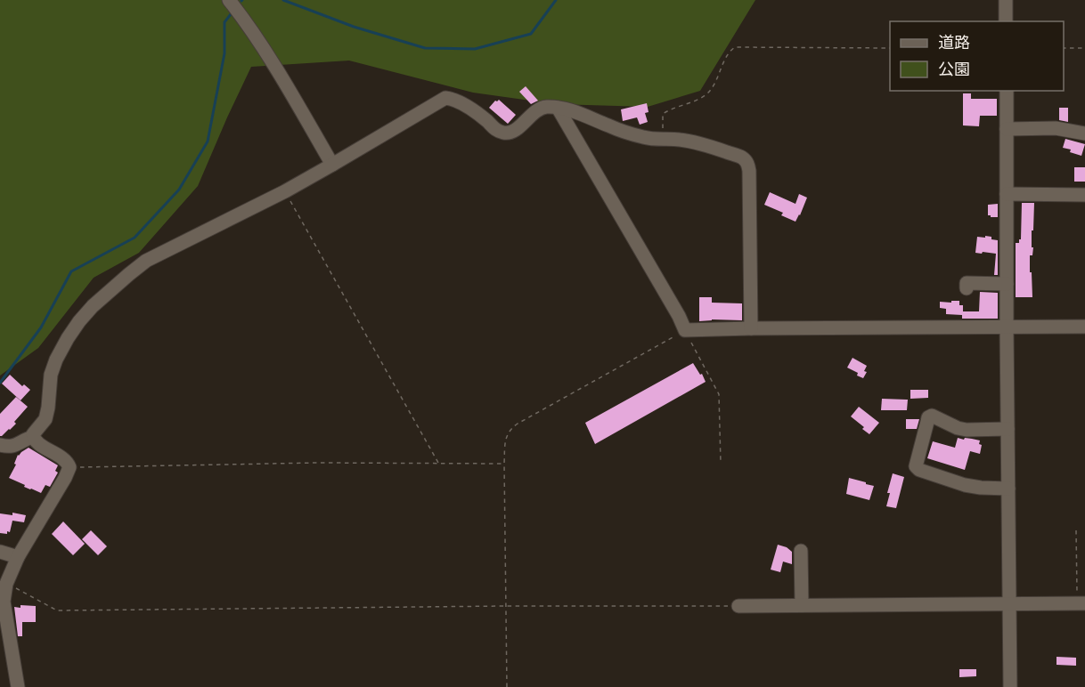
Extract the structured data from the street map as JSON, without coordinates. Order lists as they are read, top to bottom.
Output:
{
  "legend": ["道路", "公園"]
}
